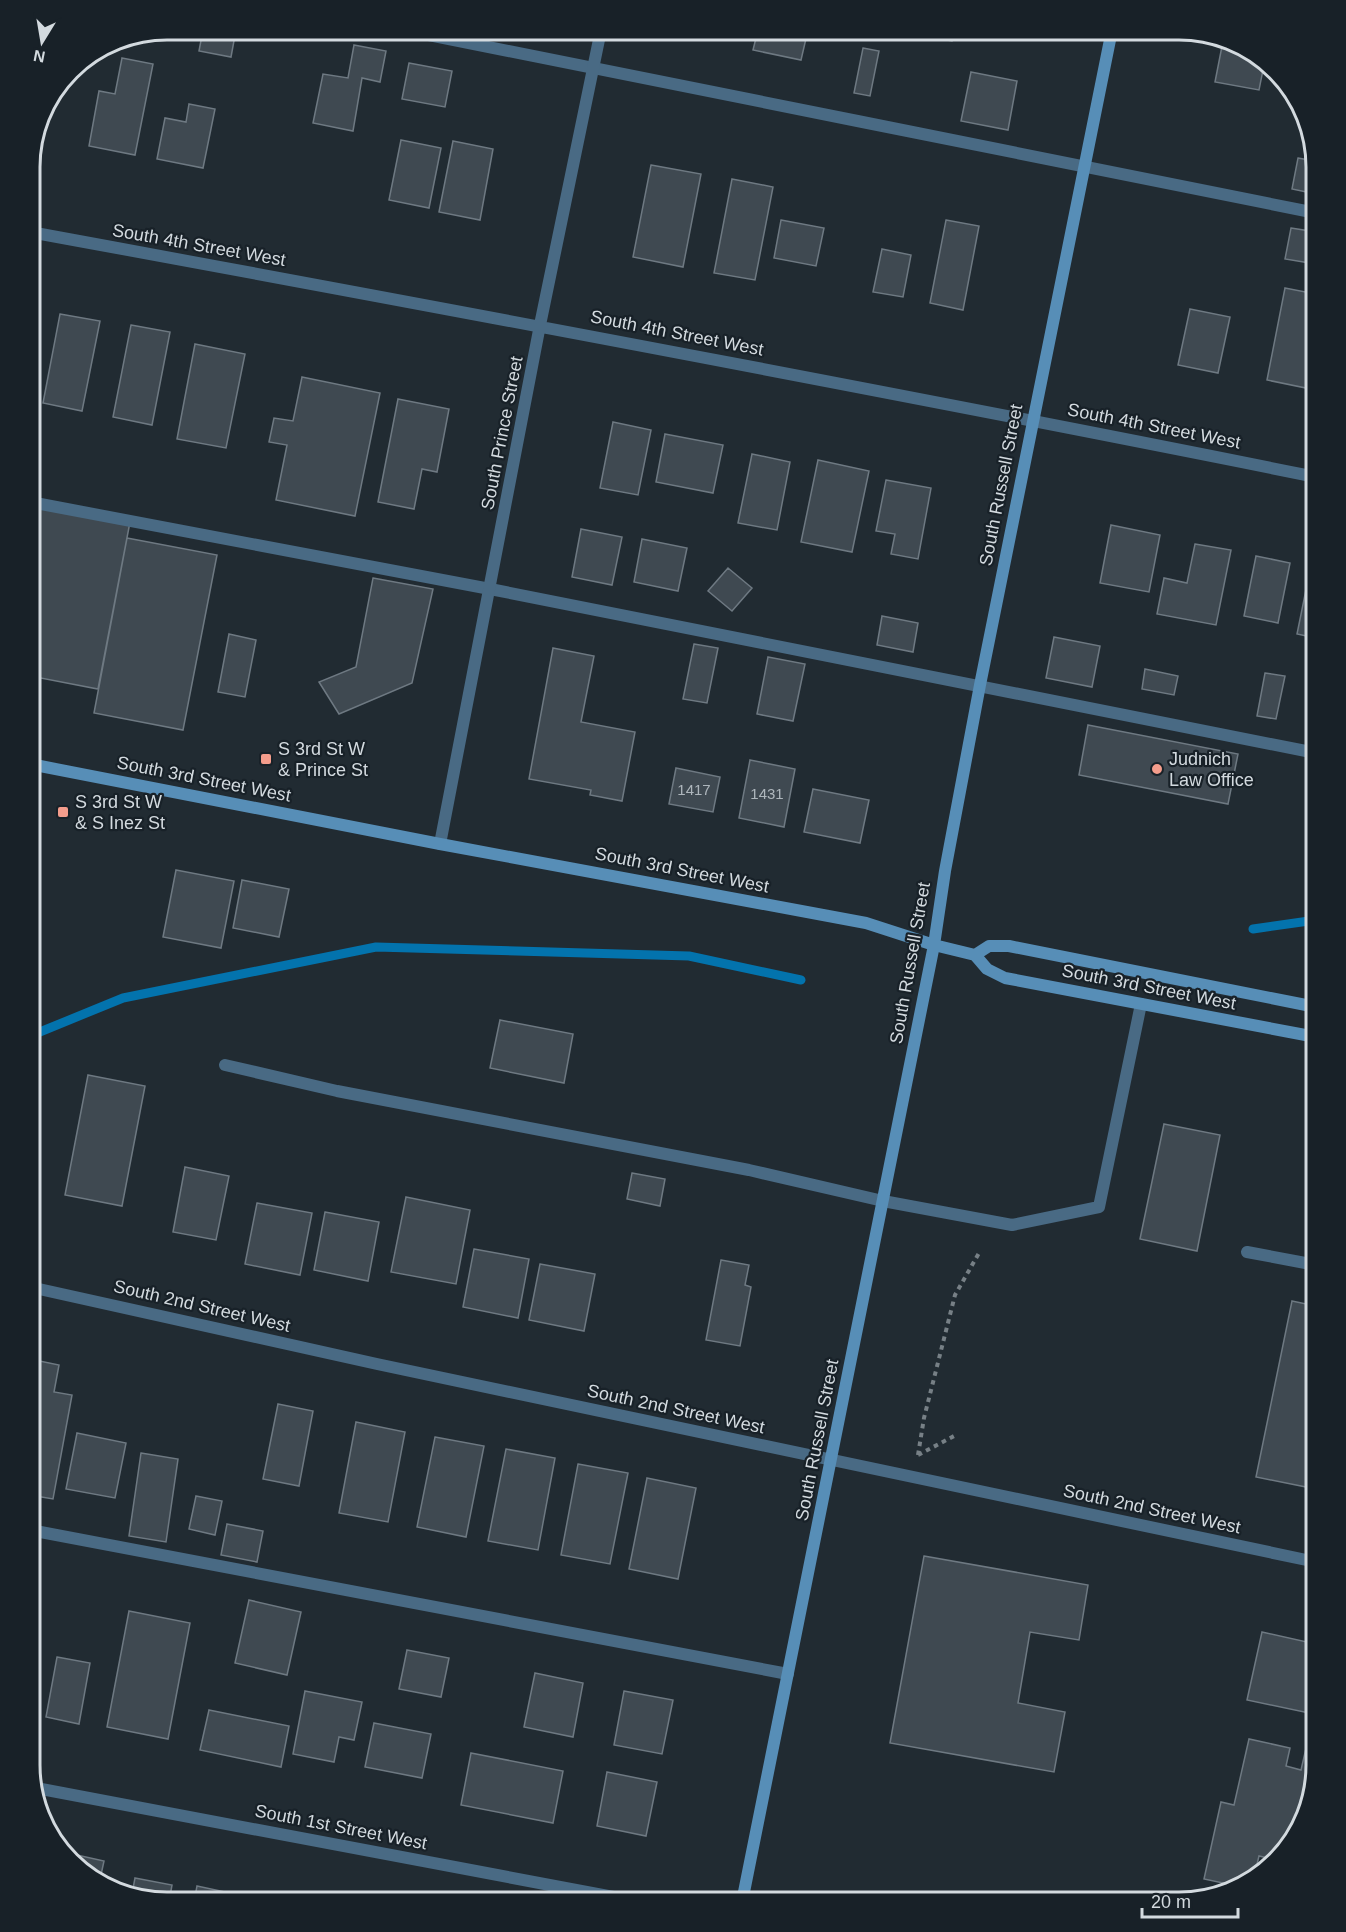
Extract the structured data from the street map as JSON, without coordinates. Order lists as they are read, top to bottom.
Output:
{
  "streets": {
    "main road": ["South Russell Street", "South 3rd Street West"],
    "street": [
      "South 4th Street West",
      "South Prince Street",
      "South 2nd Street West",
      "South 1st Street West"
    ]
  },
  "crossings": [
    ["South 4th Street West", "South Prince Street"],
    ["South 4th Street West", "South Russell Street"],
    ["South Prince Street", "South 3rd Street West"],
    ["South Russell Street", "South 3rd Street West"],
    ["South Russell Street", "South 2nd Street West"]
  ],
  "places": {
    "transit": ["S 3rd St W & Prince St", "S 3rd St W & S Inez St"],
    "other": ["Judnich Law Office"]
  },
  "house_numbers": ["1417", "1431"],
  "scale_bar": "20 m",
  "north": "bottom"
}
